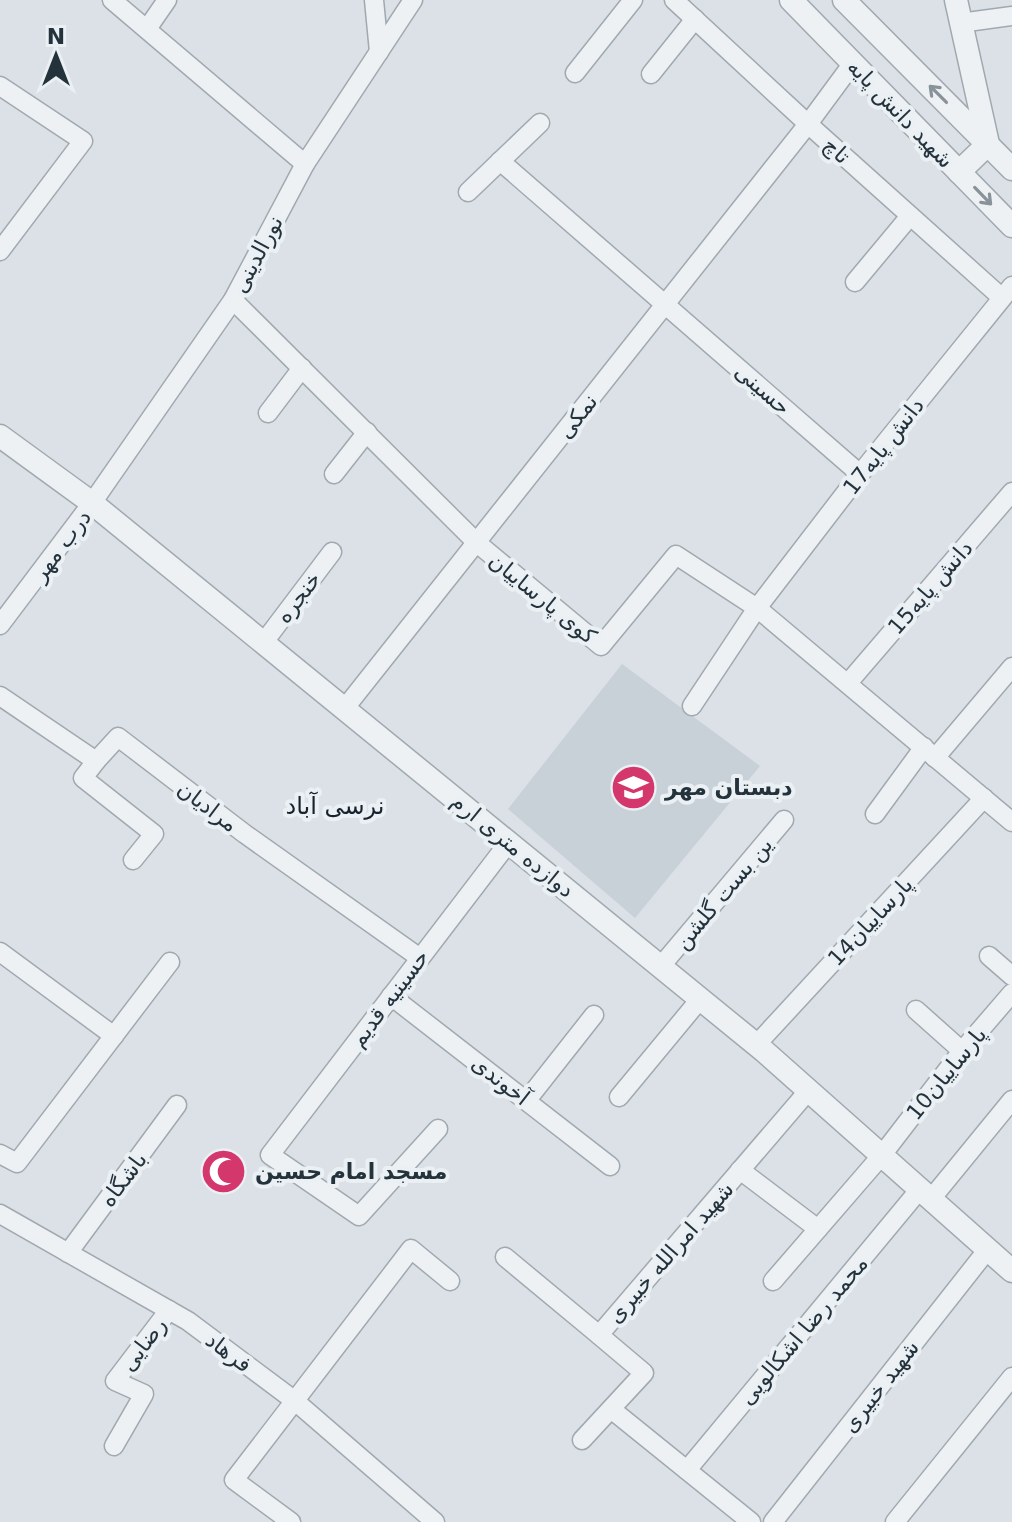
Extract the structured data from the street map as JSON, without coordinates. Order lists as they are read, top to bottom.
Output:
{
  "streets": {
    "street": [
      "شهید دانش پایه",
      "تاچ",
      "نورالدینی",
      "حسینی",
      "نمکی",
      "دانش پایه17",
      "درب مهر",
      "دانش پایه15",
      "خنجره",
      "کوی پارساییان",
      "مرادیان",
      "دوازده متری ارم",
      "ین بست گلشن",
      "پارساییان14",
      "حسینیه قدیم",
      "پارساییان10",
      "آخوندی",
      "باشگاه",
      "شهید امرالله خبیری",
      "محمد رضا اشکالویی",
      "رضایی",
      "فرهاد",
      "شهید خبیری"
    ]
  },
  "crossings": [
    ["شهید دانش پایه", "نمکی"],
    ["تاچ", "نمکی"],
    ["تاچ", "دانش پایه17"],
    ["نورالدینی", "درب مهر"],
    ["نورالدینی", "کوی پارساییان"],
    ["نورالدینی", "دوازده متری ارم"],
    ["حسینی", "نمکی"],
    ["حسینی", "دانش پایه17"],
    ["نمکی", "کوی پارساییان"],
    ["نمکی", "دوازده متری ارم"],
    ["دانش پایه17", "کوی پارساییان"],
    ["درب مهر", "دوازده متری ارم"],
    ["دانش پایه15", "کوی پارساییان"],
    ["خنجره", "دوازده متری ارم"],
    ["کوی پارساییان", "پارساییان14"],
    ["مرادیان", "حسینیه قدیم"],
    ["دوازده متری ارم", "ین بست گلشن"],
    ["دوازده متری ارم", "پارساییان14"],
    ["دوازده متری ارم", "حسینیه قدیم"],
    ["دوازده متری ارم", "پارساییان10"],
    ["دوازده متری ارم", "شهید امرالله خبیری"],
    ["دوازده متری ارم", "محمد رضا اشکالویی"],
    ["دوازده متری ارم", "شهید خبیری"],
    ["حسینیه قدیم", "آخوندی"],
    ["باشگاه", "فرهاد"],
    ["رضایی", "فرهاد"]
  ],
  "districts": ["نرسی آباد"],
  "places": {
    "school or university": ["دبستان مهر"],
    "mosque": ["مسجد امام حسین"]
  },
  "north": "top"
}
